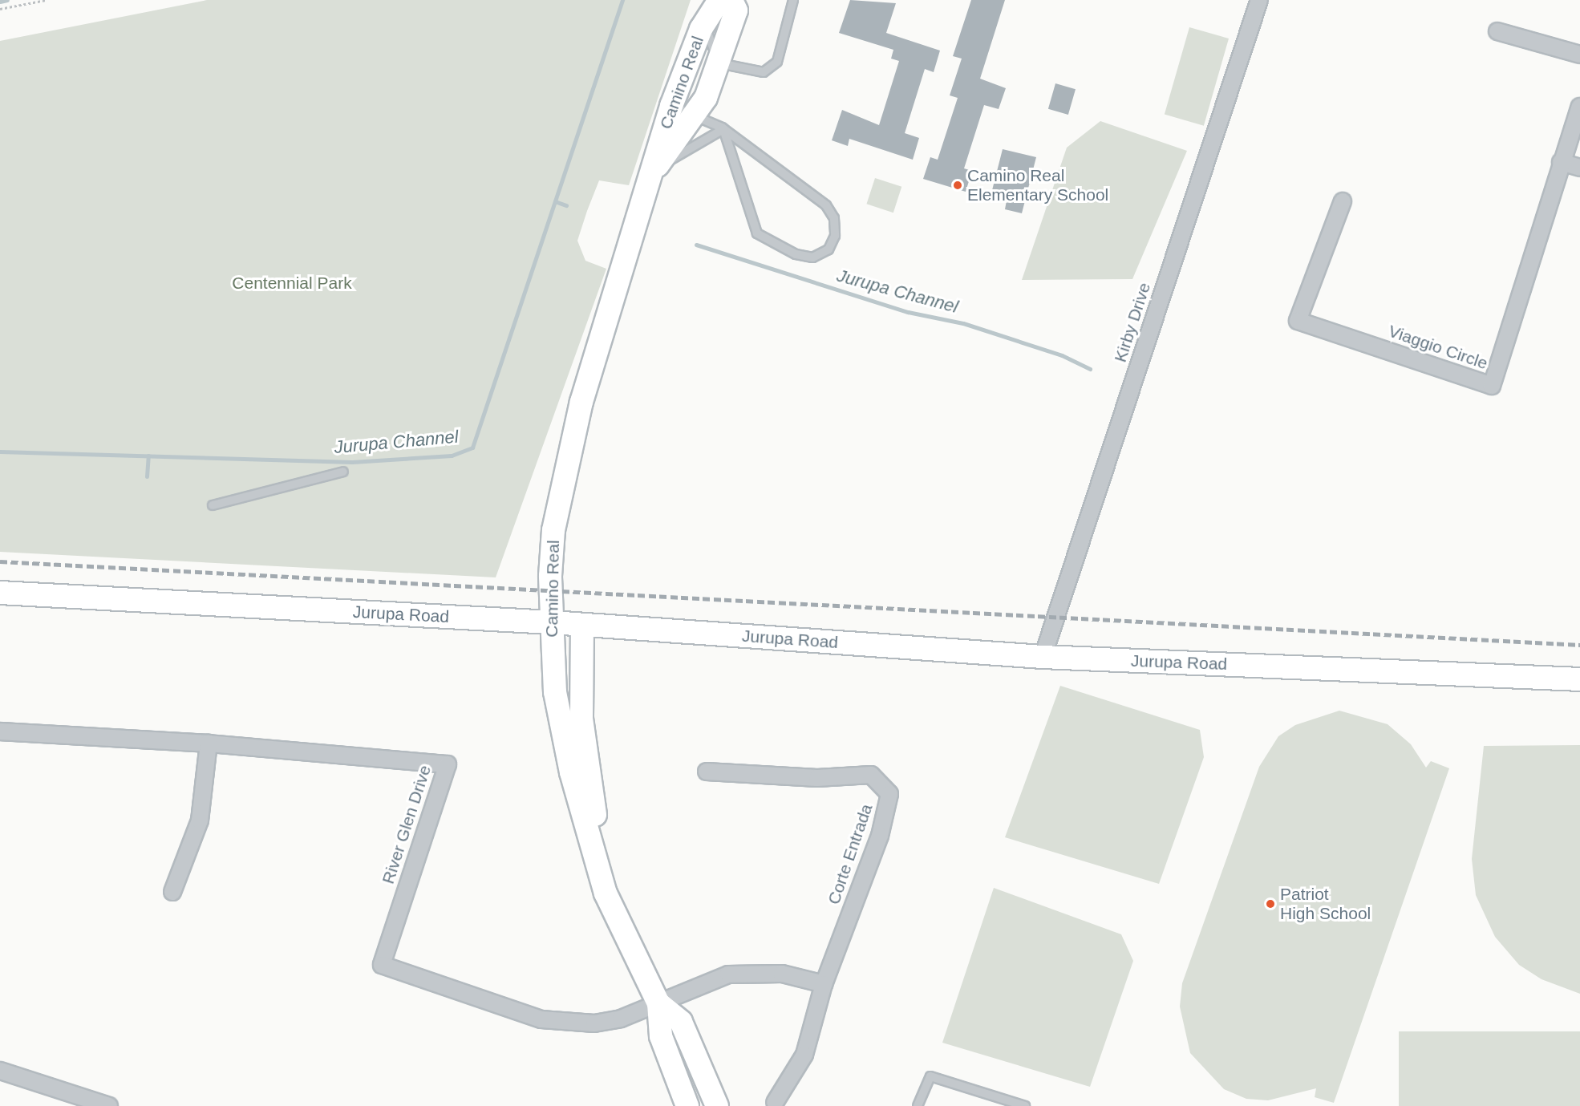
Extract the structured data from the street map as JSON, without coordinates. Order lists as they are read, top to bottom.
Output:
{
  "streets": {
    "main road": ["Camino Real", "Jurupa Road"],
    "street": [
      "Kirby Drive",
      "Viaggio Circle",
      "River Glen Drive",
      "Corte Entrada"
    ]
  },
  "crossings": [
    ["Camino Real", "Jurupa Road"],
    ["Camino Real", "River Glen Drive"],
    ["Kirby Drive", "Jurupa Road"]
  ],
  "water": ["Jurupa Channel"],
  "parks": ["Centennial Park"],
  "places": ["Camino Real Elementary School", "Patriot High School"]
}
